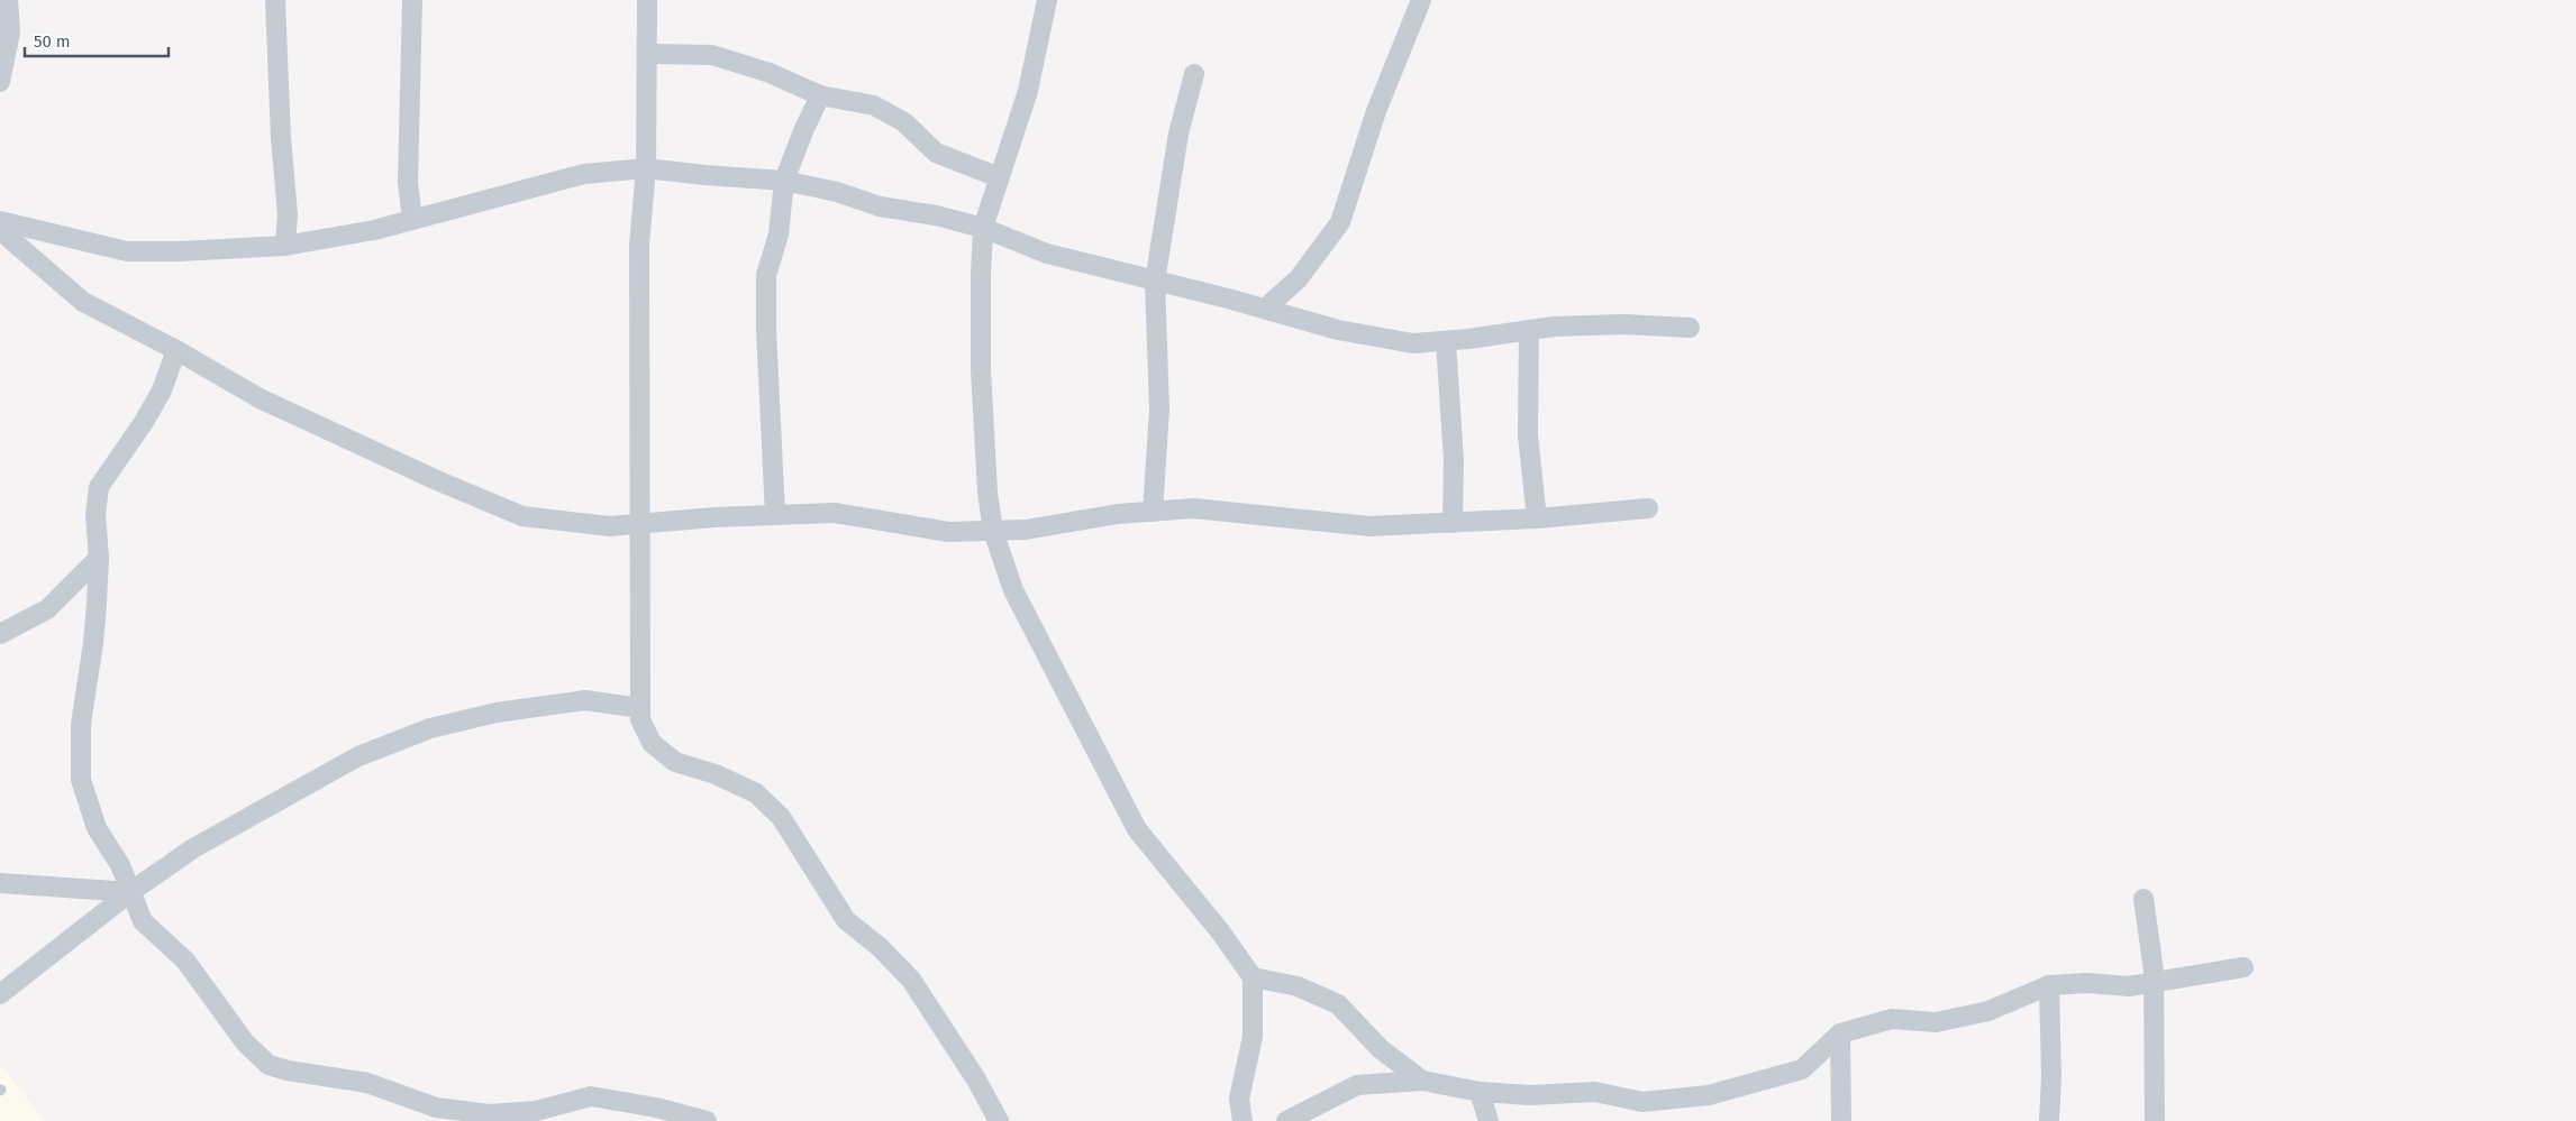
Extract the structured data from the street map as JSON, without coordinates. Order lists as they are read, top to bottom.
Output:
{
  "scale_bar": "50 m"
}
